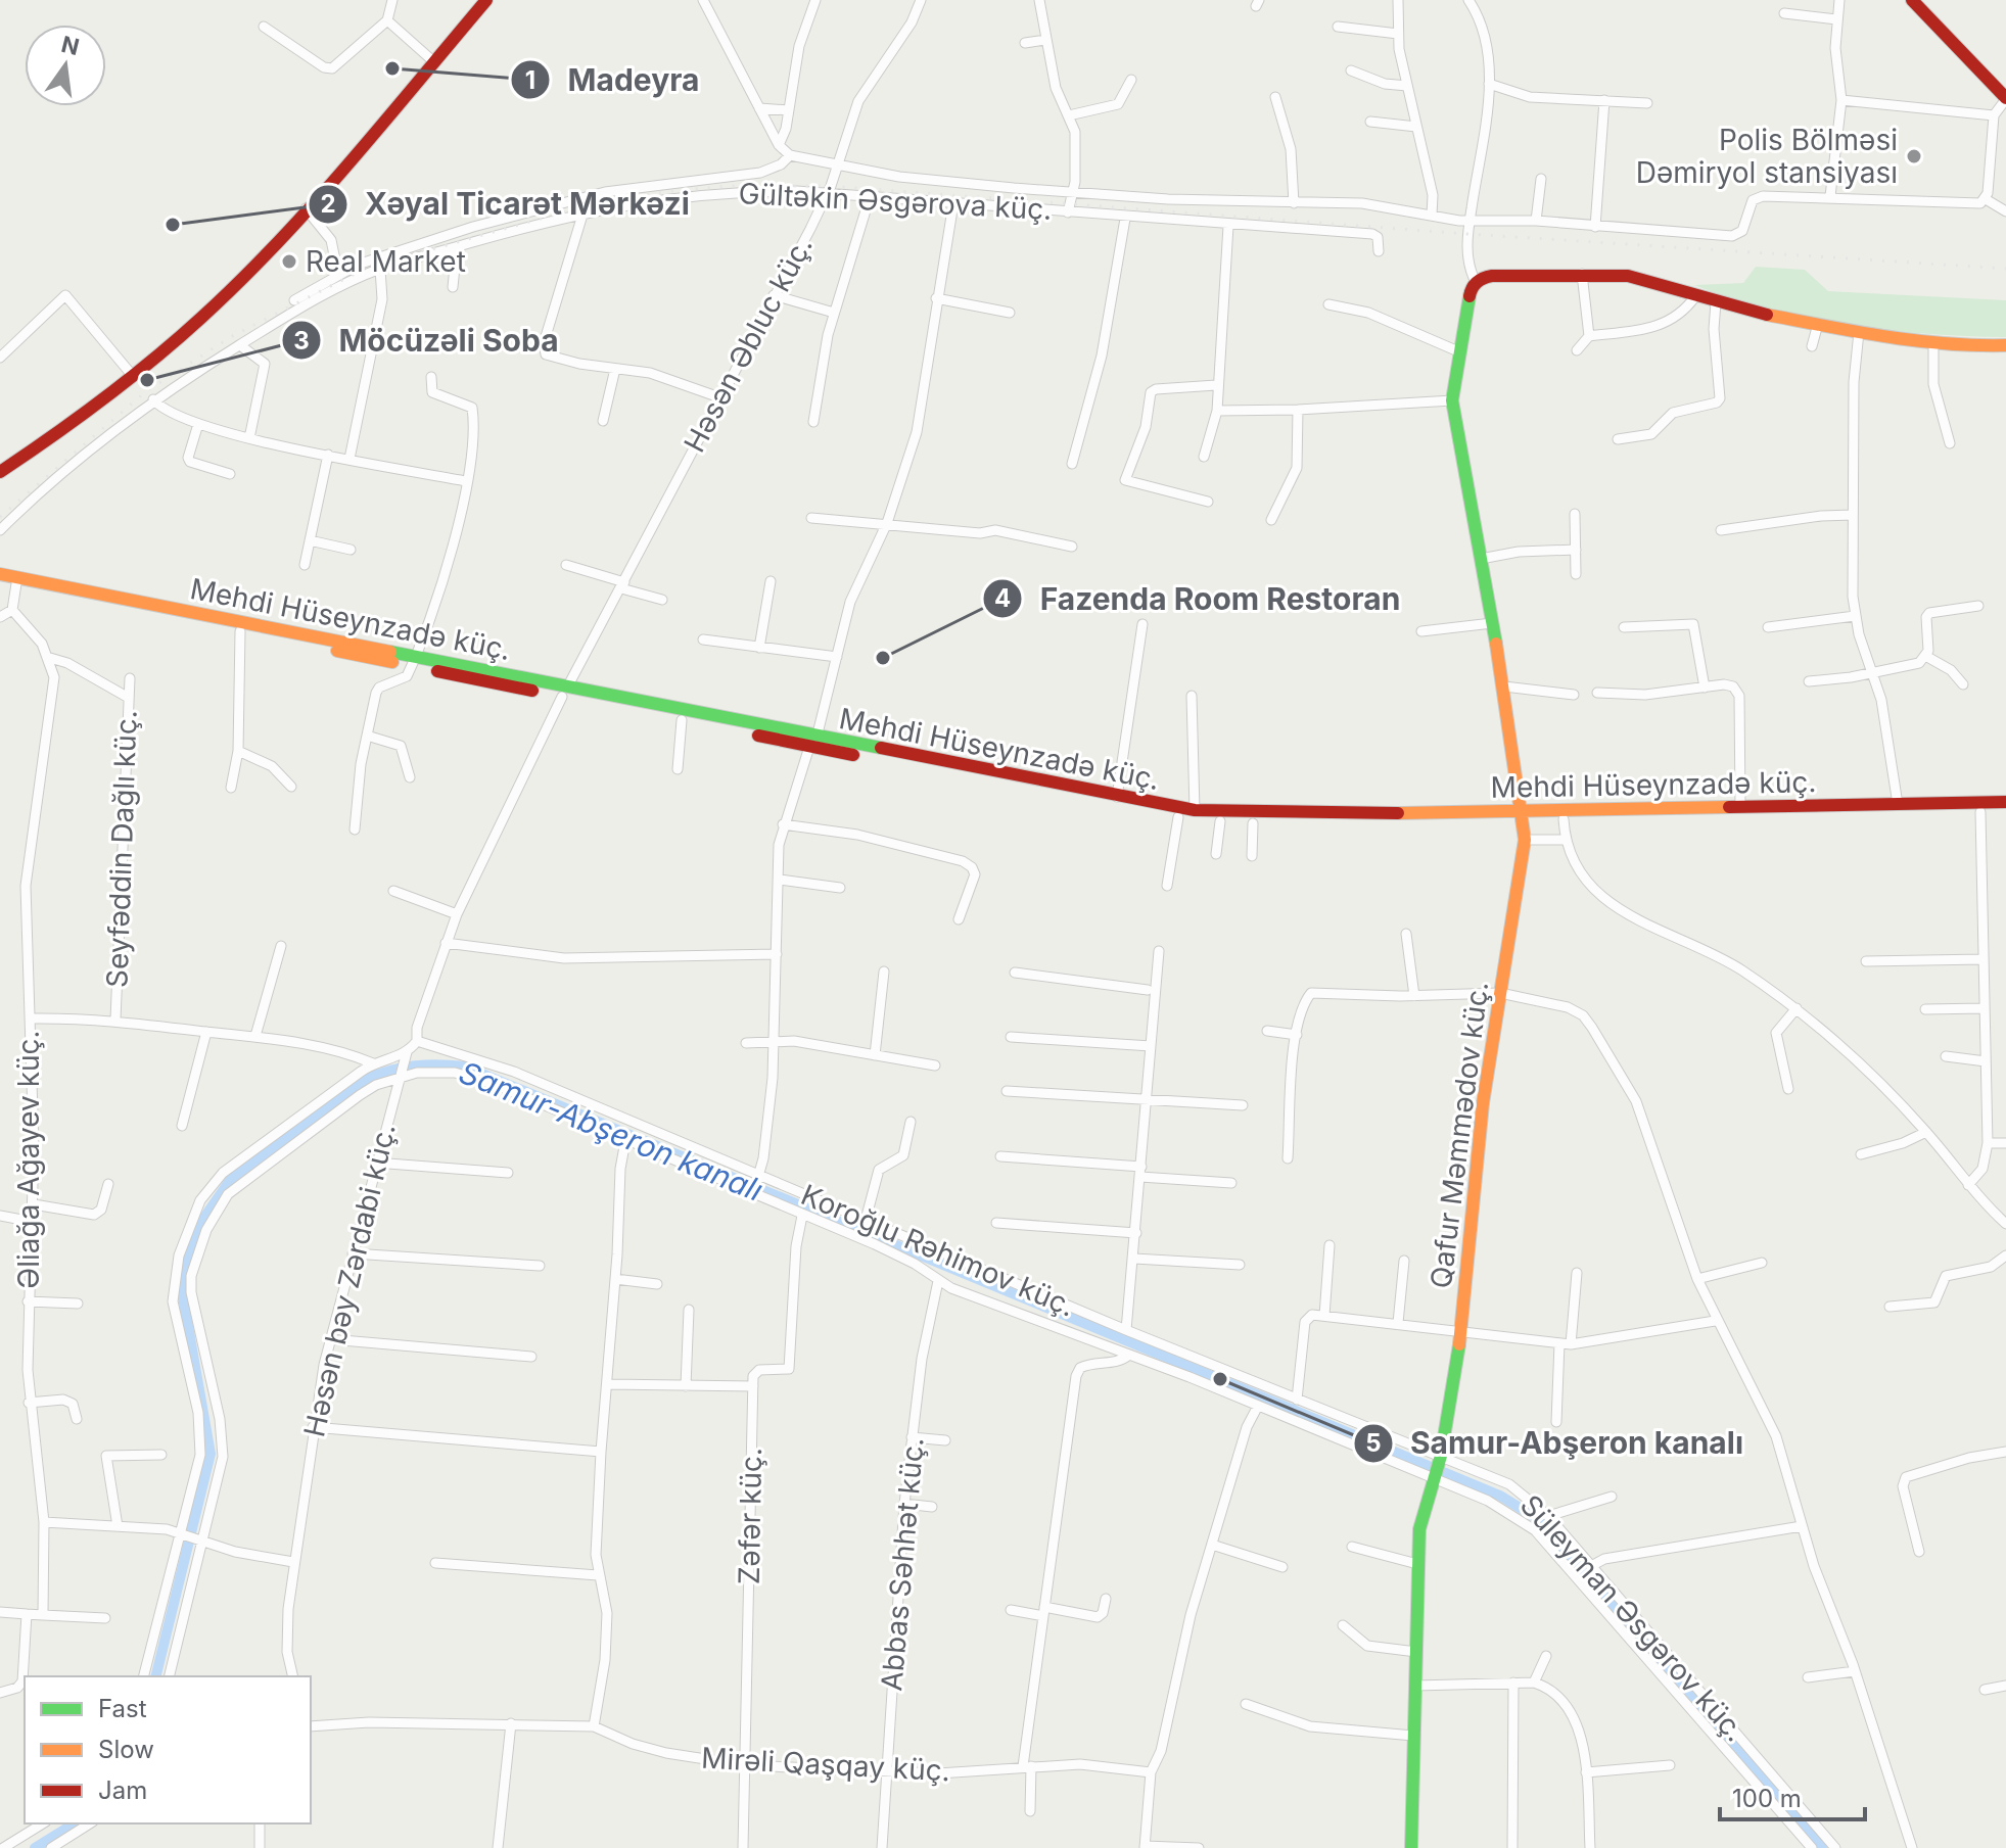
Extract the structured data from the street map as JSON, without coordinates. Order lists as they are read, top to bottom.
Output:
{
  "streets": {
    "main road": ["Mehdi Hüseynzadə küç.", "Qafur Məmmədov küç."],
    "street": [
      "Gültəkin Əsgərova küç.",
      "Həsən Əbluc küç.",
      "Seyfəddin Dağlı küç.",
      "Əliağa Ağayev küç.",
      "Koroğlu Rəhimov küç.",
      "Həsən bəy Zərdabi küç.",
      "Zəfər küç.",
      "Abbas Səhhət küç.",
      "Süleyman Əsgərov küç.",
      "Mirəli Qaşqay küç."
    ]
  },
  "crossings": [
    ["Gültəkin Əsgərova küç.", "Həsən Əbluc küç."],
    ["Həsən Əbluc küç.", "Mehdi Hüseynzadə küç."],
    ["Həsən Əbluc küç.", "Koroğlu Rəhimov küç."],
    ["Mehdi Hüseynzadə küç.", "Qafur Məmmədov küç."],
    ["Seyfəddin Dağlı küç.", "Əliağa Ağayev küç."],
    ["Qafur Məmmədov küç.", "Koroğlu Rəhimov küç."],
    ["Qafur Məmmədov küç.", "Süleyman Əsgərov küç."],
    ["Koroğlu Rəhimov küç.", "Həsən bəy Zərdabi küç."],
    ["Koroğlu Rəhimov küç.", "Abbas Səhhət küç."],
    ["Koroğlu Rəhimov küç.", "Süleyman Əsgərov küç."],
    ["Zəfər küç.", "Mirəli Qaşqay küç."],
    ["Abbas Səhhət küç.", "Mirəli Qaşqay küç."]
  ],
  "water": ["Samur-Abşeron kanalı"],
  "places": [
    "Madeyra",
    "Polis Bölməsi Dəmiryol stansiyası",
    "Xəyal Ticarət Mərkəzi",
    "Real Market",
    "Möcüzəli Soba",
    "Fazenda Room Restoran",
    "Samur-Abşeron kanalı"
  ],
  "legend": ["Fast", "Slow", "Jam"],
  "scale_bar": "100 m",
  "north": "top"
}
